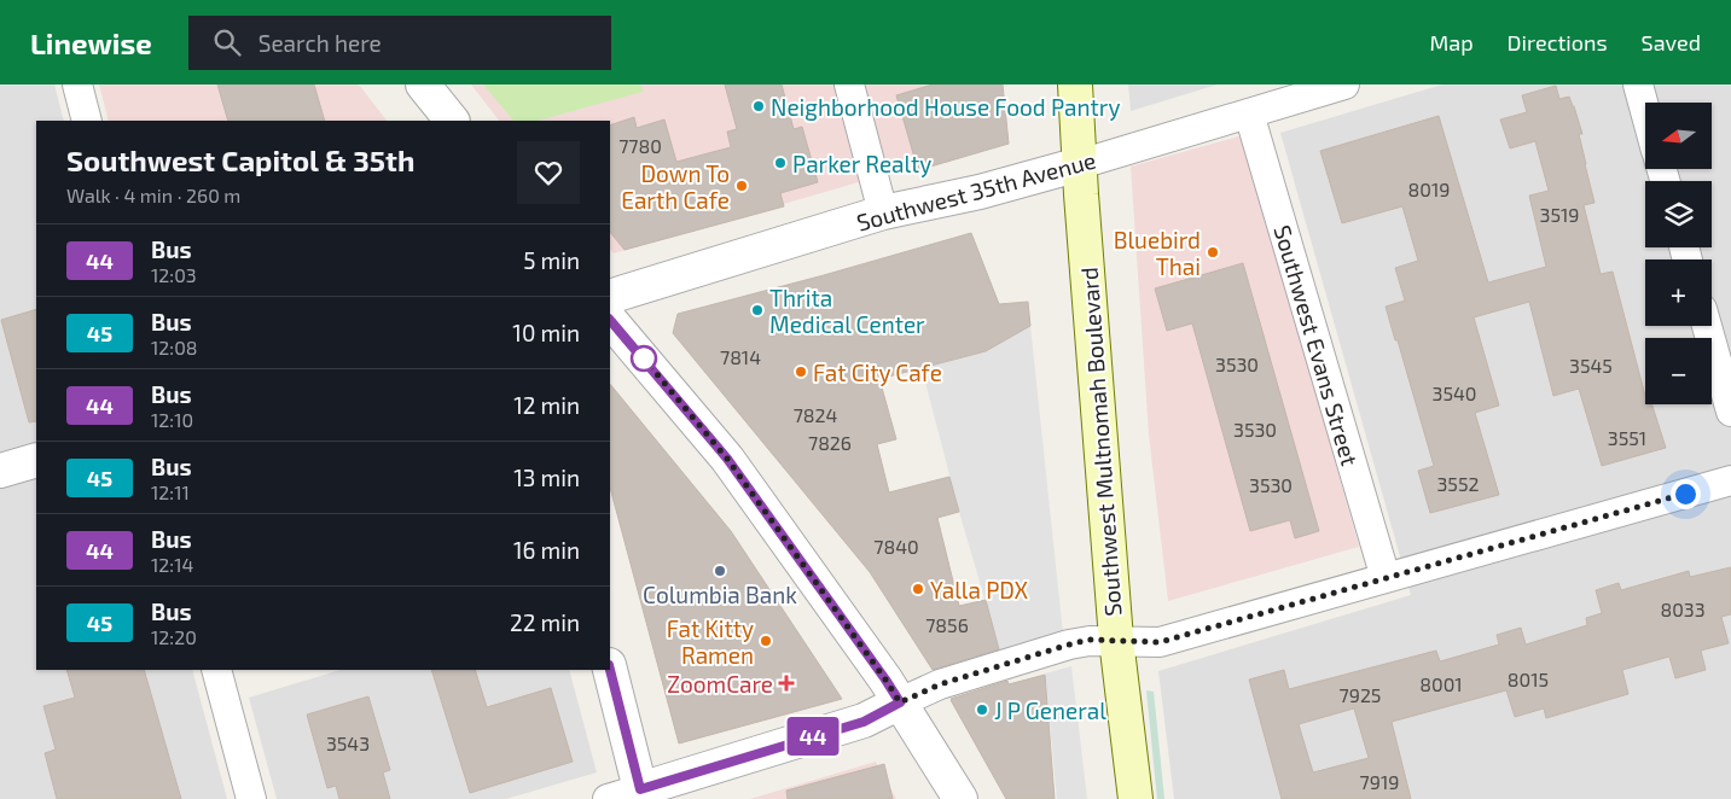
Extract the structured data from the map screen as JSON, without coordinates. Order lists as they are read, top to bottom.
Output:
{
  "streets": {
    "main road": ["Southwest Multnomah Boulevard"],
    "street": ["Southwest 35th Avenue", "Southwest Evans Street"]
  },
  "crossings": [
    ["Southwest 35th Avenue", "Southwest Evans Street"],
    ["Southwest 35th Avenue", "Southwest Multnomah Boulevard"]
  ],
  "places": {
    "other": [
      "Neighborhood House Food Pantry",
      "Parker Realty",
      "Down To Earth Cafe",
      "Bluebird Thai",
      "Thrita Medical Center",
      "Fat City Cafe",
      "Columbia Bank",
      "Yalla PDX",
      "Fat Kitty Ramen",
      "J P General"
    ],
    "health": ["ZoomCare"]
  },
  "lines": ["bus line 44"],
  "house_numbers": [
    "7780",
    "8019",
    "3519",
    "7814",
    "3530",
    "3545",
    "3540",
    "7824",
    "3530",
    "3551",
    "7826",
    "3552",
    "3530",
    "7840",
    "8033",
    "7856",
    "8015",
    "8001",
    "7925",
    "3543",
    "7919"
  ],
  "north": "left",
  "page": {
    "header": "Linewise",
    "search": "Search here",
    "nav": ["Map", "Directions", "Saved"],
    "on_map": "44",
    "map_buttons": ["+", "−"],
    "heading": ["Southwest Capitol & 35th", "Walk · 4 min · 260 m"],
    "list": [
      {
        "mark": "44",
        "name": "Bus",
        "note": "12:03",
        "value": "5 min"
      },
      {
        "mark": "45",
        "name": "Bus",
        "note": "12:08",
        "value": "10 min"
      },
      {
        "mark": "44",
        "name": "Bus",
        "note": "12:10",
        "value": "12 min"
      },
      {
        "mark": "45",
        "name": "Bus",
        "note": "12:11",
        "value": "13 min"
      },
      {
        "mark": "44",
        "name": "Bus",
        "note": "12:14",
        "value": "16 min"
      },
      {
        "mark": "45",
        "name": "Bus",
        "note": "12:20",
        "value": "22 min"
      }
    ]
  }
}
